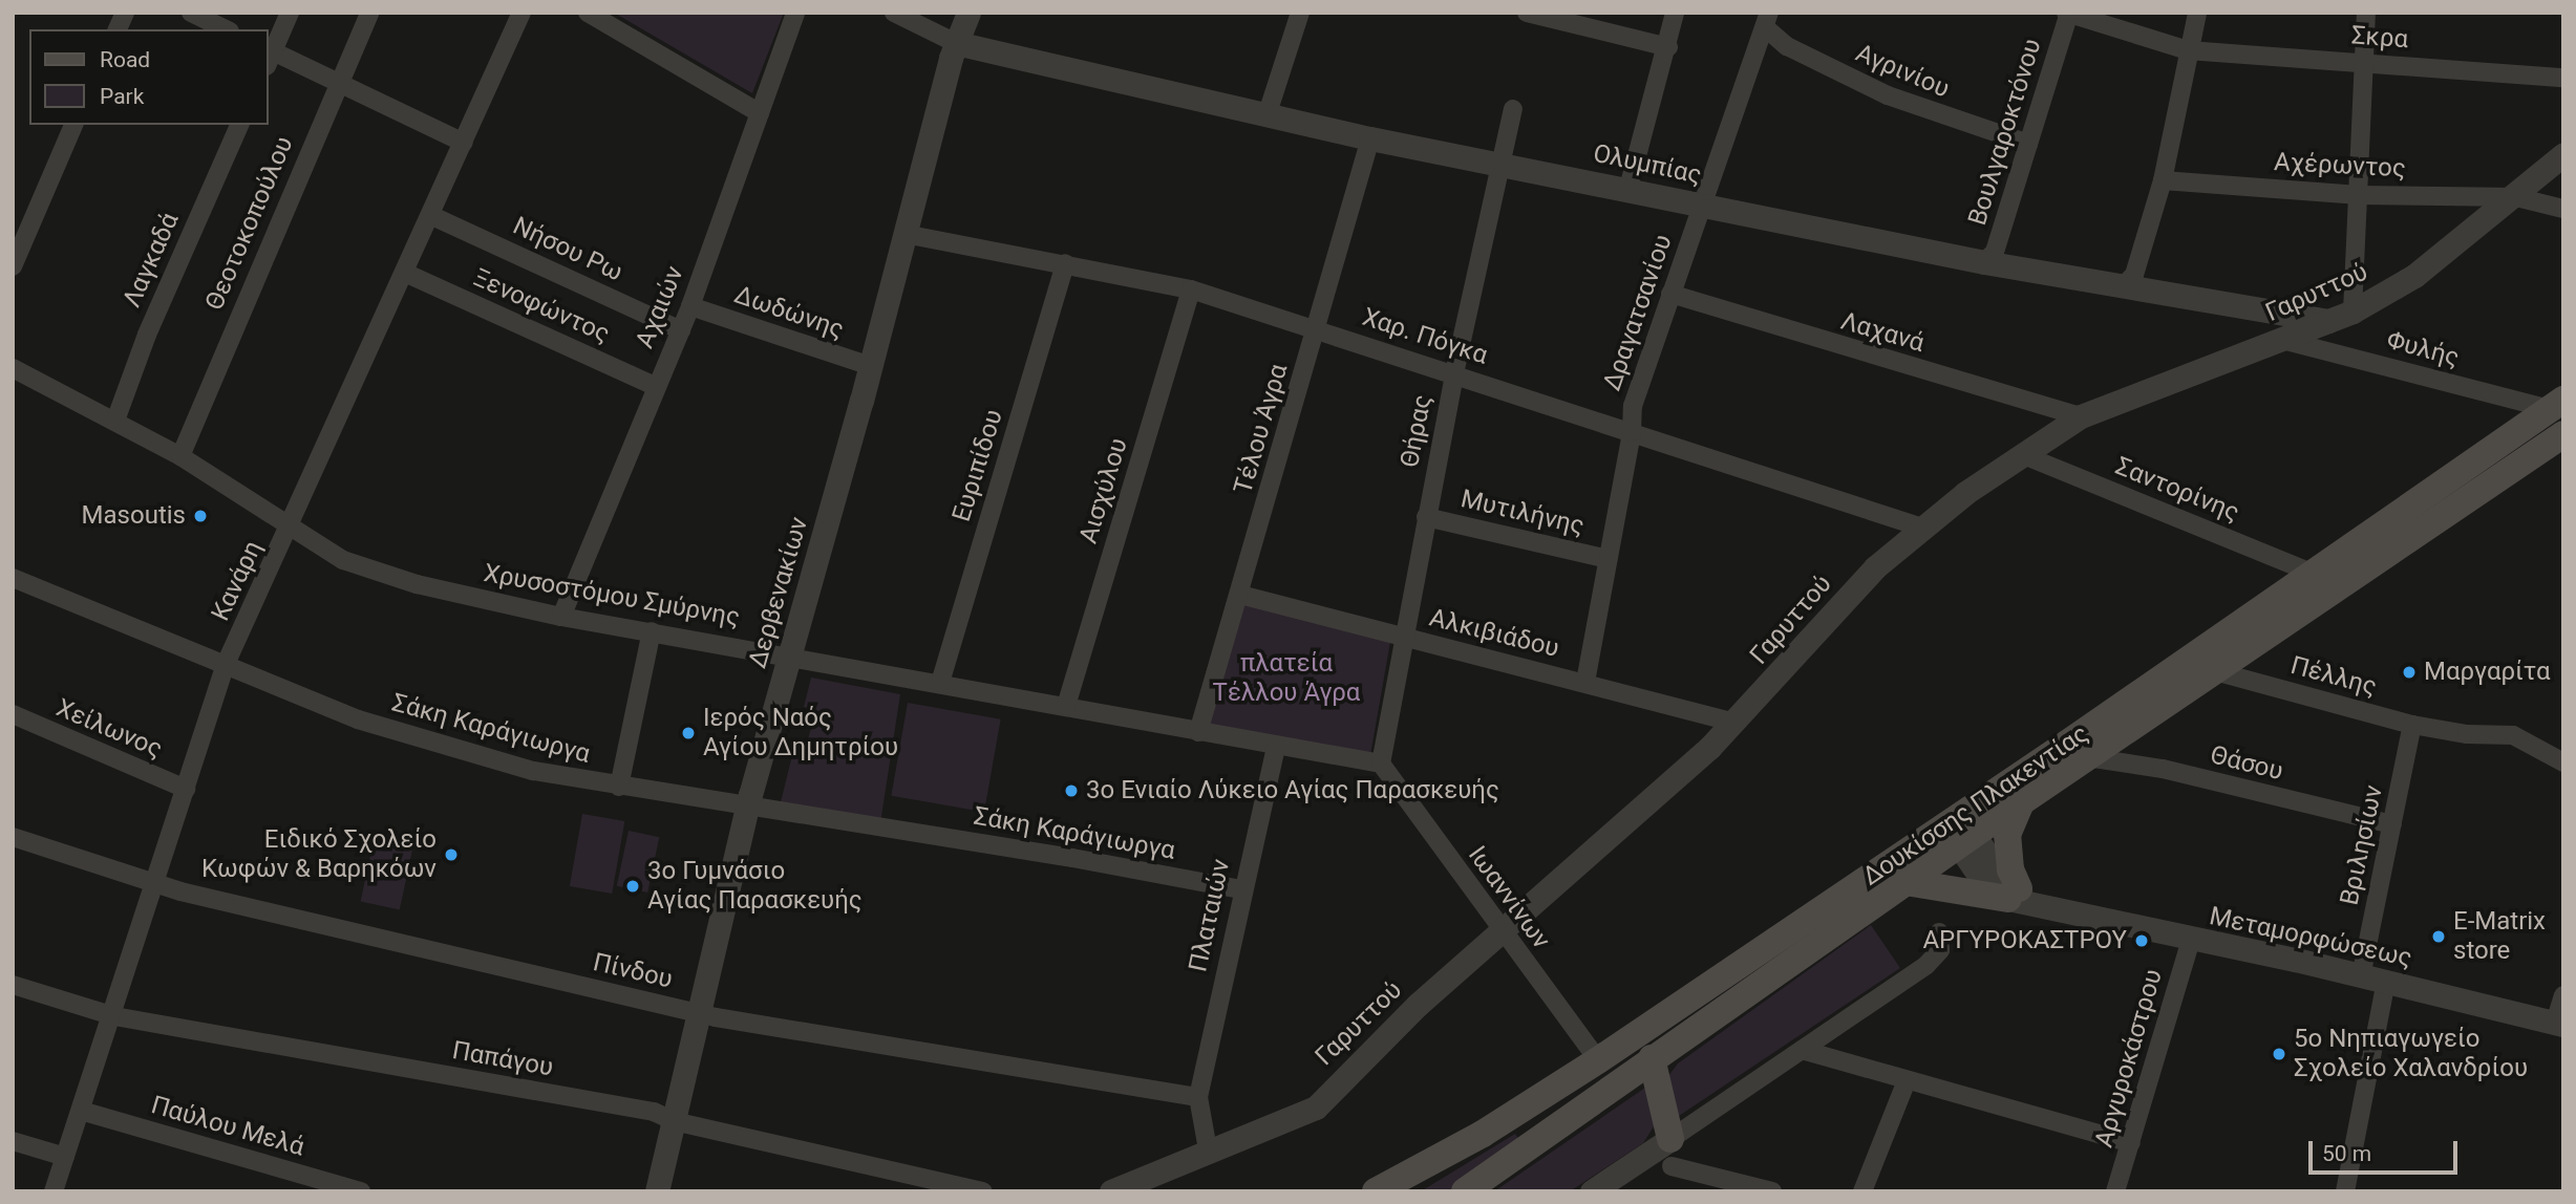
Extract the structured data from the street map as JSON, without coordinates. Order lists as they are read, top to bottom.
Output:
{
  "streets": {
    "main road": ["Δουκίσσης Πλακεντίας"],
    "street": [
      "Σκρα",
      "Αγρινίου",
      "Βουλγαροκτόνου",
      "Ολυμπίας",
      "Αχέρωντος",
      "Θεοτοκοπούλου",
      "Νήσου Ρω",
      "Λαγκαδά",
      "Γαρυττού",
      "Ξενοφώντος",
      "Αχαιών",
      "Δωδώνης",
      "Δραγατσανίου",
      "Λαχανά",
      "Χαρ. Πόγκα",
      "Φυλής",
      "Τέλου Άγρα",
      "Θήρας",
      "Ευριπίδου",
      "Σαντορίνης",
      "Αισχύλου",
      "Μυτιλήνης",
      "Κανάρη",
      "Δερβενακίων",
      "Χρυσοστόμου Σμύρνης",
      "Αλκιβιάδου",
      "Πέλλης",
      "Χείλωνος",
      "Σάκη Καράγιωργα",
      "Θάσου",
      "Βριλησίων",
      "Ιωαννίνων",
      "Πλαταιών",
      "Μεταμορφώσεως",
      "Πίνδου",
      "Αργυροκάστρου",
      "Παπάγου",
      "Παύλου Μελά"
    ]
  },
  "crossings": [
    ["Σκρα", "Βουλγαροκτόνου"],
    ["Αγρινίου", "Βουλγαροκτόνου"],
    ["Αγρινίου", "Δραγατσανίου"],
    ["Βουλγαροκτόνου", "Ολυμπίας"],
    ["Ολυμπίας", "Γαρυττού"],
    ["Ολυμπίας", "Δραγατσανίου"],
    ["Ολυμπίας", "Τέλου Άγρα"],
    ["Ολυμπίας", "Θήρας"],
    ["Ολυμπίας", "Δερβενακίων"],
    ["Αχέρωντος", "Γαρυττού"],
    ["Θεοτοκοπούλου", "Χρυσοστόμου Σμύρνης"],
    ["Νήσου Ρω", "Αχαιών"],
    ["Νήσου Ρω", "Κανάρη"],
    ["Λαγκαδά", "Χρυσοστόμου Σμύρνης"],
    ["Γαρυττού", "Λαχανά"],
    ["Γαρυττού", "Χαρ. Πόγκα"],
    ["Γαρυττού", "Φυλής"],
    ["Γαρυττού", "Σαντορίνης"],
    ["Γαρυττού", "Αλκιβιάδου"],
    ["Γαρυττού", "Ιωαννίνων"],
    ["Ξενοφώντος", "Αχαιών"],
    ["Ξενοφώντος", "Κανάρη"],
    ["Αχαιών", "Δωδώνης"],
    ["Αχαιών", "Χρυσοστόμου Σμύρνης"],
    ["Δωδώνης", "Δερβενακίων"],
    ["Δραγατσανίου", "Λαχανά"],
    ["Δραγατσανίου", "Χαρ. Πόγκα"],
    ["Δραγατσανίου", "Μυτιλήνης"],
    ["Δραγατσανίου", "Αλκιβιάδου"],
    ["Χαρ. Πόγκα", "Τέλου Άγρα"],
    ["Χαρ. Πόγκα", "Θήρας"],
    ["Χαρ. Πόγκα", "Ευριπίδου"],
    ["Χαρ. Πόγκα", "Αισχύλου"],
    ["Χαρ. Πόγκα", "Δερβενακίων"],
    ["Φυλής", "Δουκίσσης Πλακεντίας"],
    ["Τέλου Άγρα", "Χρυσοστόμου Σμύρνης"],
    ["Τέλου Άγρα", "Αλκιβιάδου"],
    ["Θήρας", "Μυτιλήνης"],
    ["Θήρας", "Χρυσοστόμου Σμύρνης"],
    ["Θήρας", "Αλκιβιάδου"],
    ["Θήρας", "Ιωαννίνων"],
    ["Ευριπίδου", "Χρυσοστόμου Σμύρνης"],
    ["Σαντορίνης", "Δουκίσσης Πλακεντίας"],
    ["Αισχύλου", "Χρυσοστόμου Σμύρνης"],
    ["Κανάρη", "Χρυσοστόμου Σμύρνης"],
    ["Κανάρη", "Χείλωνος"],
    ["Κανάρη", "Σάκη Καράγιωργα"],
    ["Κανάρη", "Πίνδου"],
    ["Κανάρη", "Παπάγου"],
    ["Κανάρη", "Παύλου Μελά"],
    ["Δερβενακίων", "Χρυσοστόμου Σμύρνης"],
    ["Δερβενακίων", "Σάκη Καράγιωργα"],
    ["Δερβενακίων", "Πίνδου"],
    ["Δερβενακίων", "Παπάγου"],
    ["Χρυσοστόμου Σμύρνης", "Ιωαννίνων"],
    ["Χρυσοστόμου Σμύρνης", "Πλαταιών"],
    ["Πέλλης", "Δουκίσσης Πλακεντίας"],
    ["Πέλλης", "Βριλησίων"],
    ["Σάκη Καράγιωργα", "Πλαταιών"],
    ["Θάσου", "Δουκίσσης Πλακεντίας"],
    ["Θάσου", "Βριλησίων"],
    ["Δουκίσσης Πλακεντίας", "Ιωαννίνων"],
    ["Δουκίσσης Πλακεντίας", "Μεταμορφώσεως"],
    ["Βριλησίων", "Μεταμορφώσεως"],
    ["Πλαταιών", "Πίνδου"],
    ["Μεταμορφώσεως", "Αργυροκάστρου"]
  ],
  "parks": ["πλατεία Τέλλου Άγρα"],
  "places": [
    "Masoutis",
    "Μαργαρίτα",
    "Ιερός Ναός Αγίου Δημητρίου",
    "3ο Ενιαίο Λύκειο Αγίας Παρασκευής",
    "Ειδικό Σχολείο Κωφών & Βαρηκόων",
    "3ο Γυμνάσιο Αγίας Παρασκευής",
    "E-Matrix store",
    "ΑΡΓΥΡΟΚΑΣΤΡΟΥ",
    "5ο Νηπιαγωγείο Σχολείο Χαλανδρίου"
  ],
  "legend": ["Road", "Park"],
  "scale_bar": "50 m"
}
